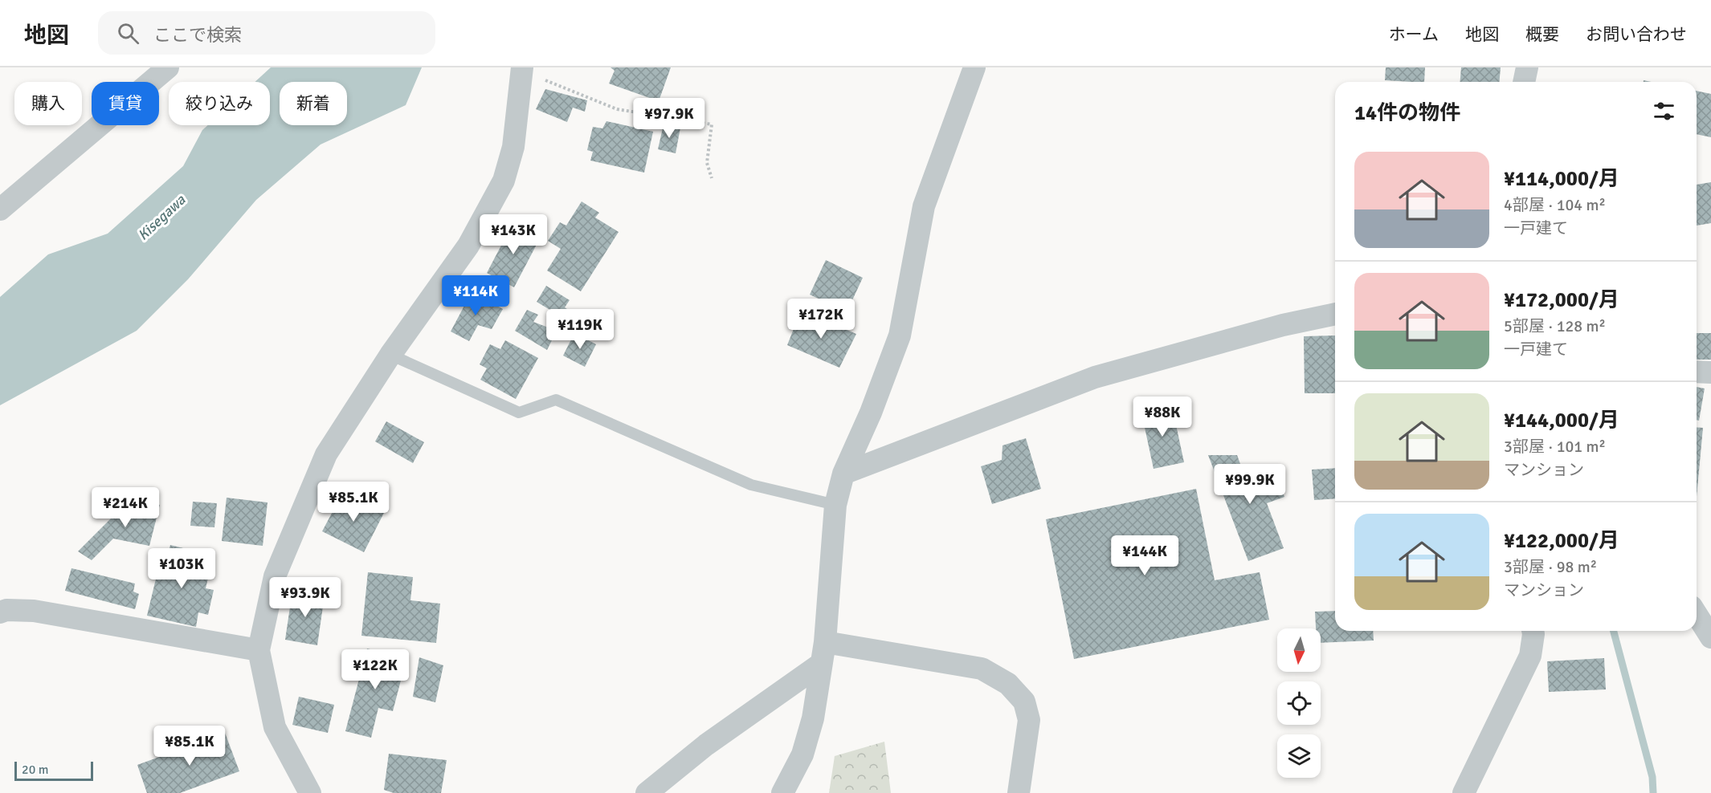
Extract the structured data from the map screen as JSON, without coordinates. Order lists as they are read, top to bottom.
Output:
{
  "water": ["Kisegawa"],
  "scale_bar": "20 m",
  "north": "bottom",
  "page": {
    "header": "地図",
    "search": "ここで検索",
    "nav": [
      "ホーム",
      "地図",
      "概要",
      "お問い合わせ"
    ],
    "chip": [
      "購入",
      "賃貸",
      "絞り込み",
      "新着"
    ],
    "heading": "14件の物件",
    "price": [
      "¥97.9K",
      "¥143K",
      "¥114K",
      "¥172K",
      "¥119K",
      "¥88K",
      "¥99.9K",
      "¥85.1K",
      "¥214K",
      "¥144K",
      "¥103K",
      "¥93.9K",
      "¥122K",
      "¥85.1K"
    ],
    "list": [
      {
        "name": "¥114,000/月",
        "note": "4部屋 · 104 m² · 一戸建て"
      },
      {
        "name": "¥172,000/月",
        "note": "5部屋 · 128 m² · 一戸建て"
      },
      {
        "name": "¥144,000/月",
        "note": "3部屋 · 101 m² · マンション"
      },
      {
        "name": "¥122,000/月",
        "note": "3部屋 · 98 m² · マンション"
      }
    ],
    "scale": "20 m"
  }
}
